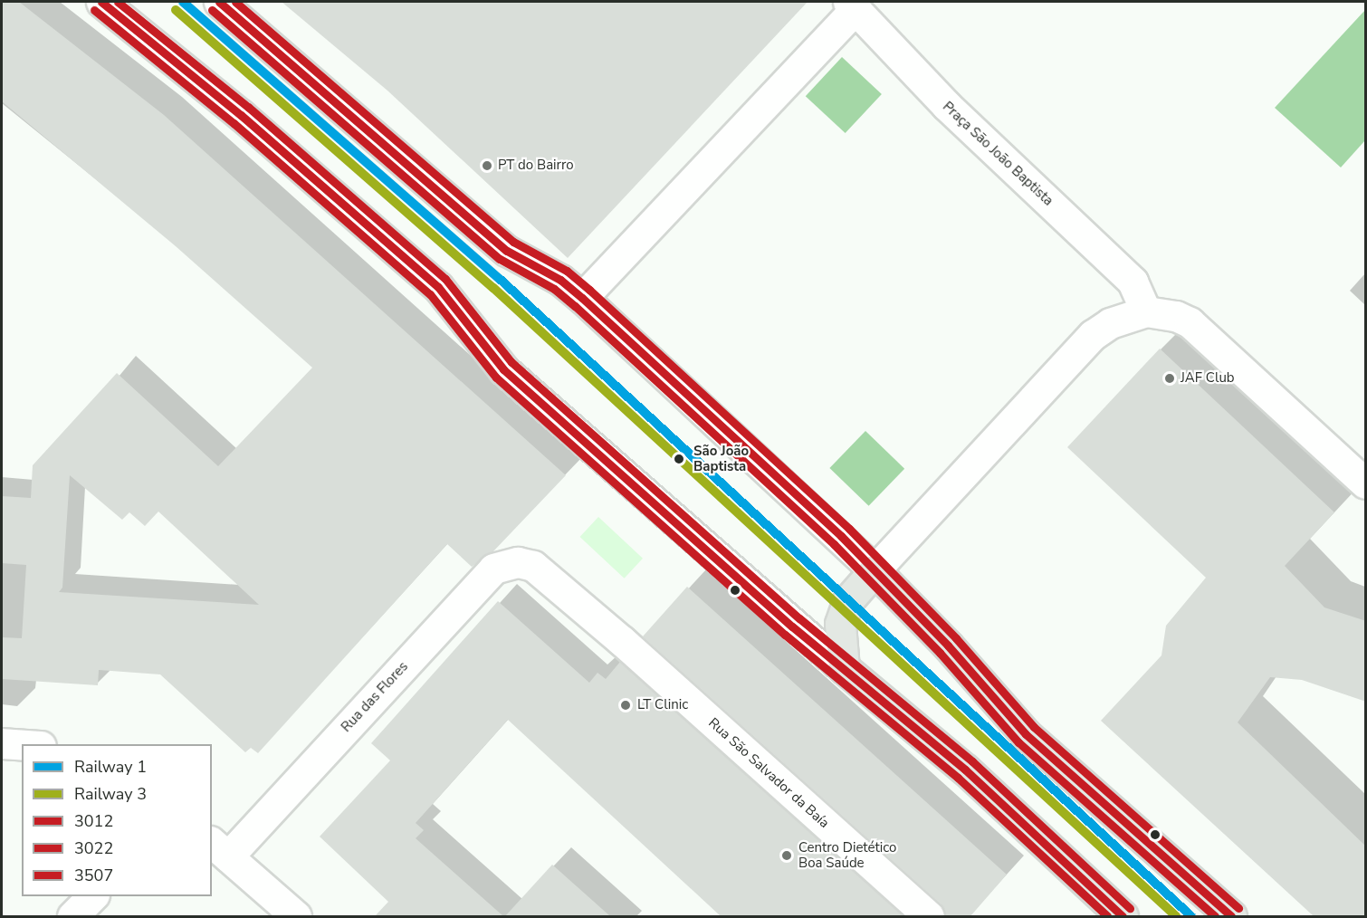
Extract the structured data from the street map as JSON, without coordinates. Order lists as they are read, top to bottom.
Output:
{
  "streets": {
    "street": ["Praça São João Baptista", "Rua das Flores", "Rua São Salvador da Baía"]
  },
  "crossings": [
    ["Rua das Flores", "Rua São Salvador da Baía"]
  ],
  "places": [
    "PT do Bairro",
    "JAF Club",
    "São João Baptista",
    "LT Clinic",
    "Centro Dietético Boa Saúde"
  ],
  "lines": [
    "rail line 1",
    "transit line 3012",
    "transit line 3507",
    "rail line 3",
    "transit line 3022"
  ],
  "legend": [
    "Railway 1",
    "Railway 3",
    "3012",
    "3022",
    "3507"
  ]
}
